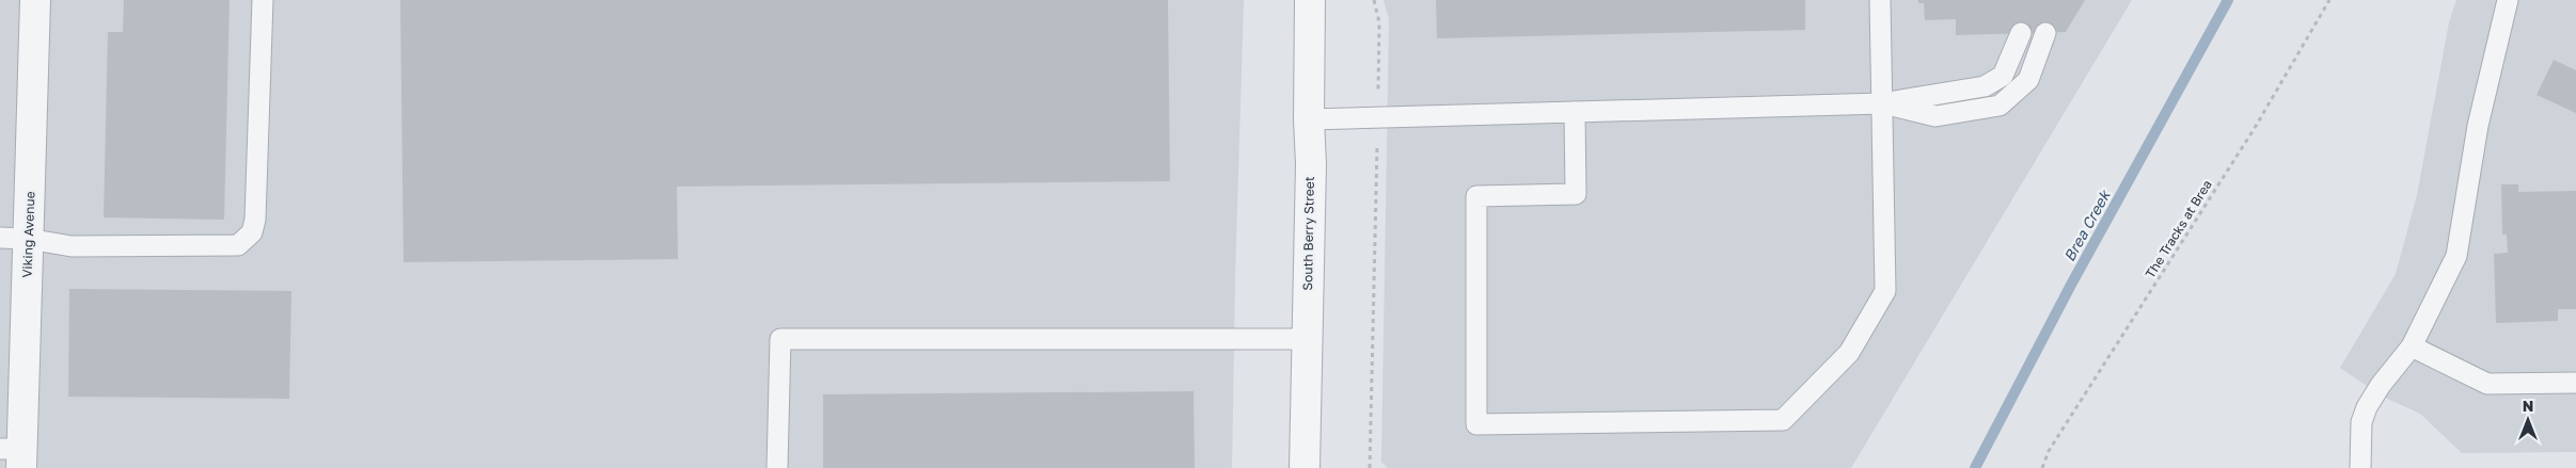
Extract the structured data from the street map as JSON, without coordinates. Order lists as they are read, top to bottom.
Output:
{
  "streets": {
    "street": ["South Berry Street", "Viking Avenue"],
    "path": ["The Tracks at Brea"]
  },
  "water": ["Brea Creek"],
  "north": "top"
}
